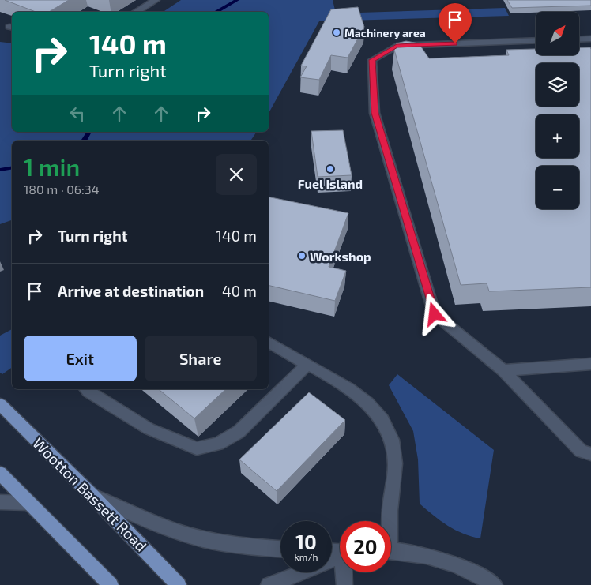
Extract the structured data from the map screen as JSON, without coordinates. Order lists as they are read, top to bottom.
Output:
{
  "streets": {
    "main road": ["Wootton Bassett Road"]
  },
  "places": ["Machinery area", "Fuel Island", "Workshop"],
  "north": "top right",
  "page": {
    "map_buttons": ["+", "−"],
    "turn": ["140 m", "Turn right"],
    "heading": ["1 min", "180 m · 06:34"],
    "list": [
      {
        "name": "Turn right",
        "value": "140 m"
      },
      {
        "name": "Arrive at destination",
        "value": "40 m"
      }
    ],
    "buttons": ["Exit", "Share"],
    "speed": "10 km/h",
    "limit": "20"
  }
}
